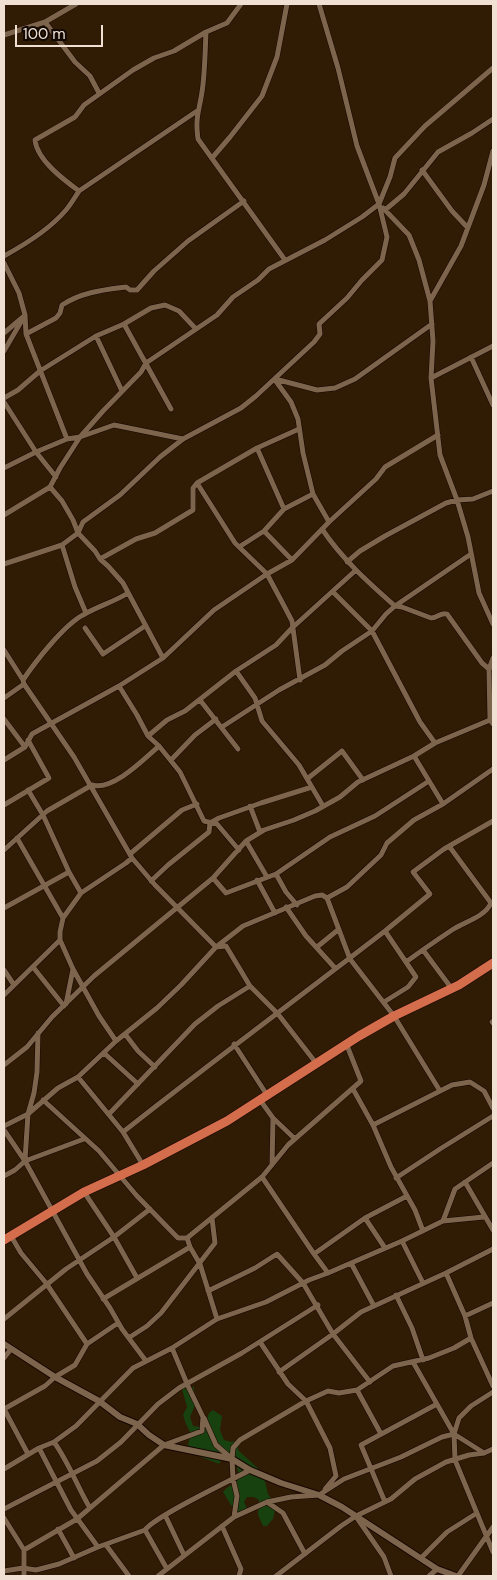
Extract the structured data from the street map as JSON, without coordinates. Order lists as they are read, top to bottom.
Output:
{
  "scale_bar": "100 m"
}
